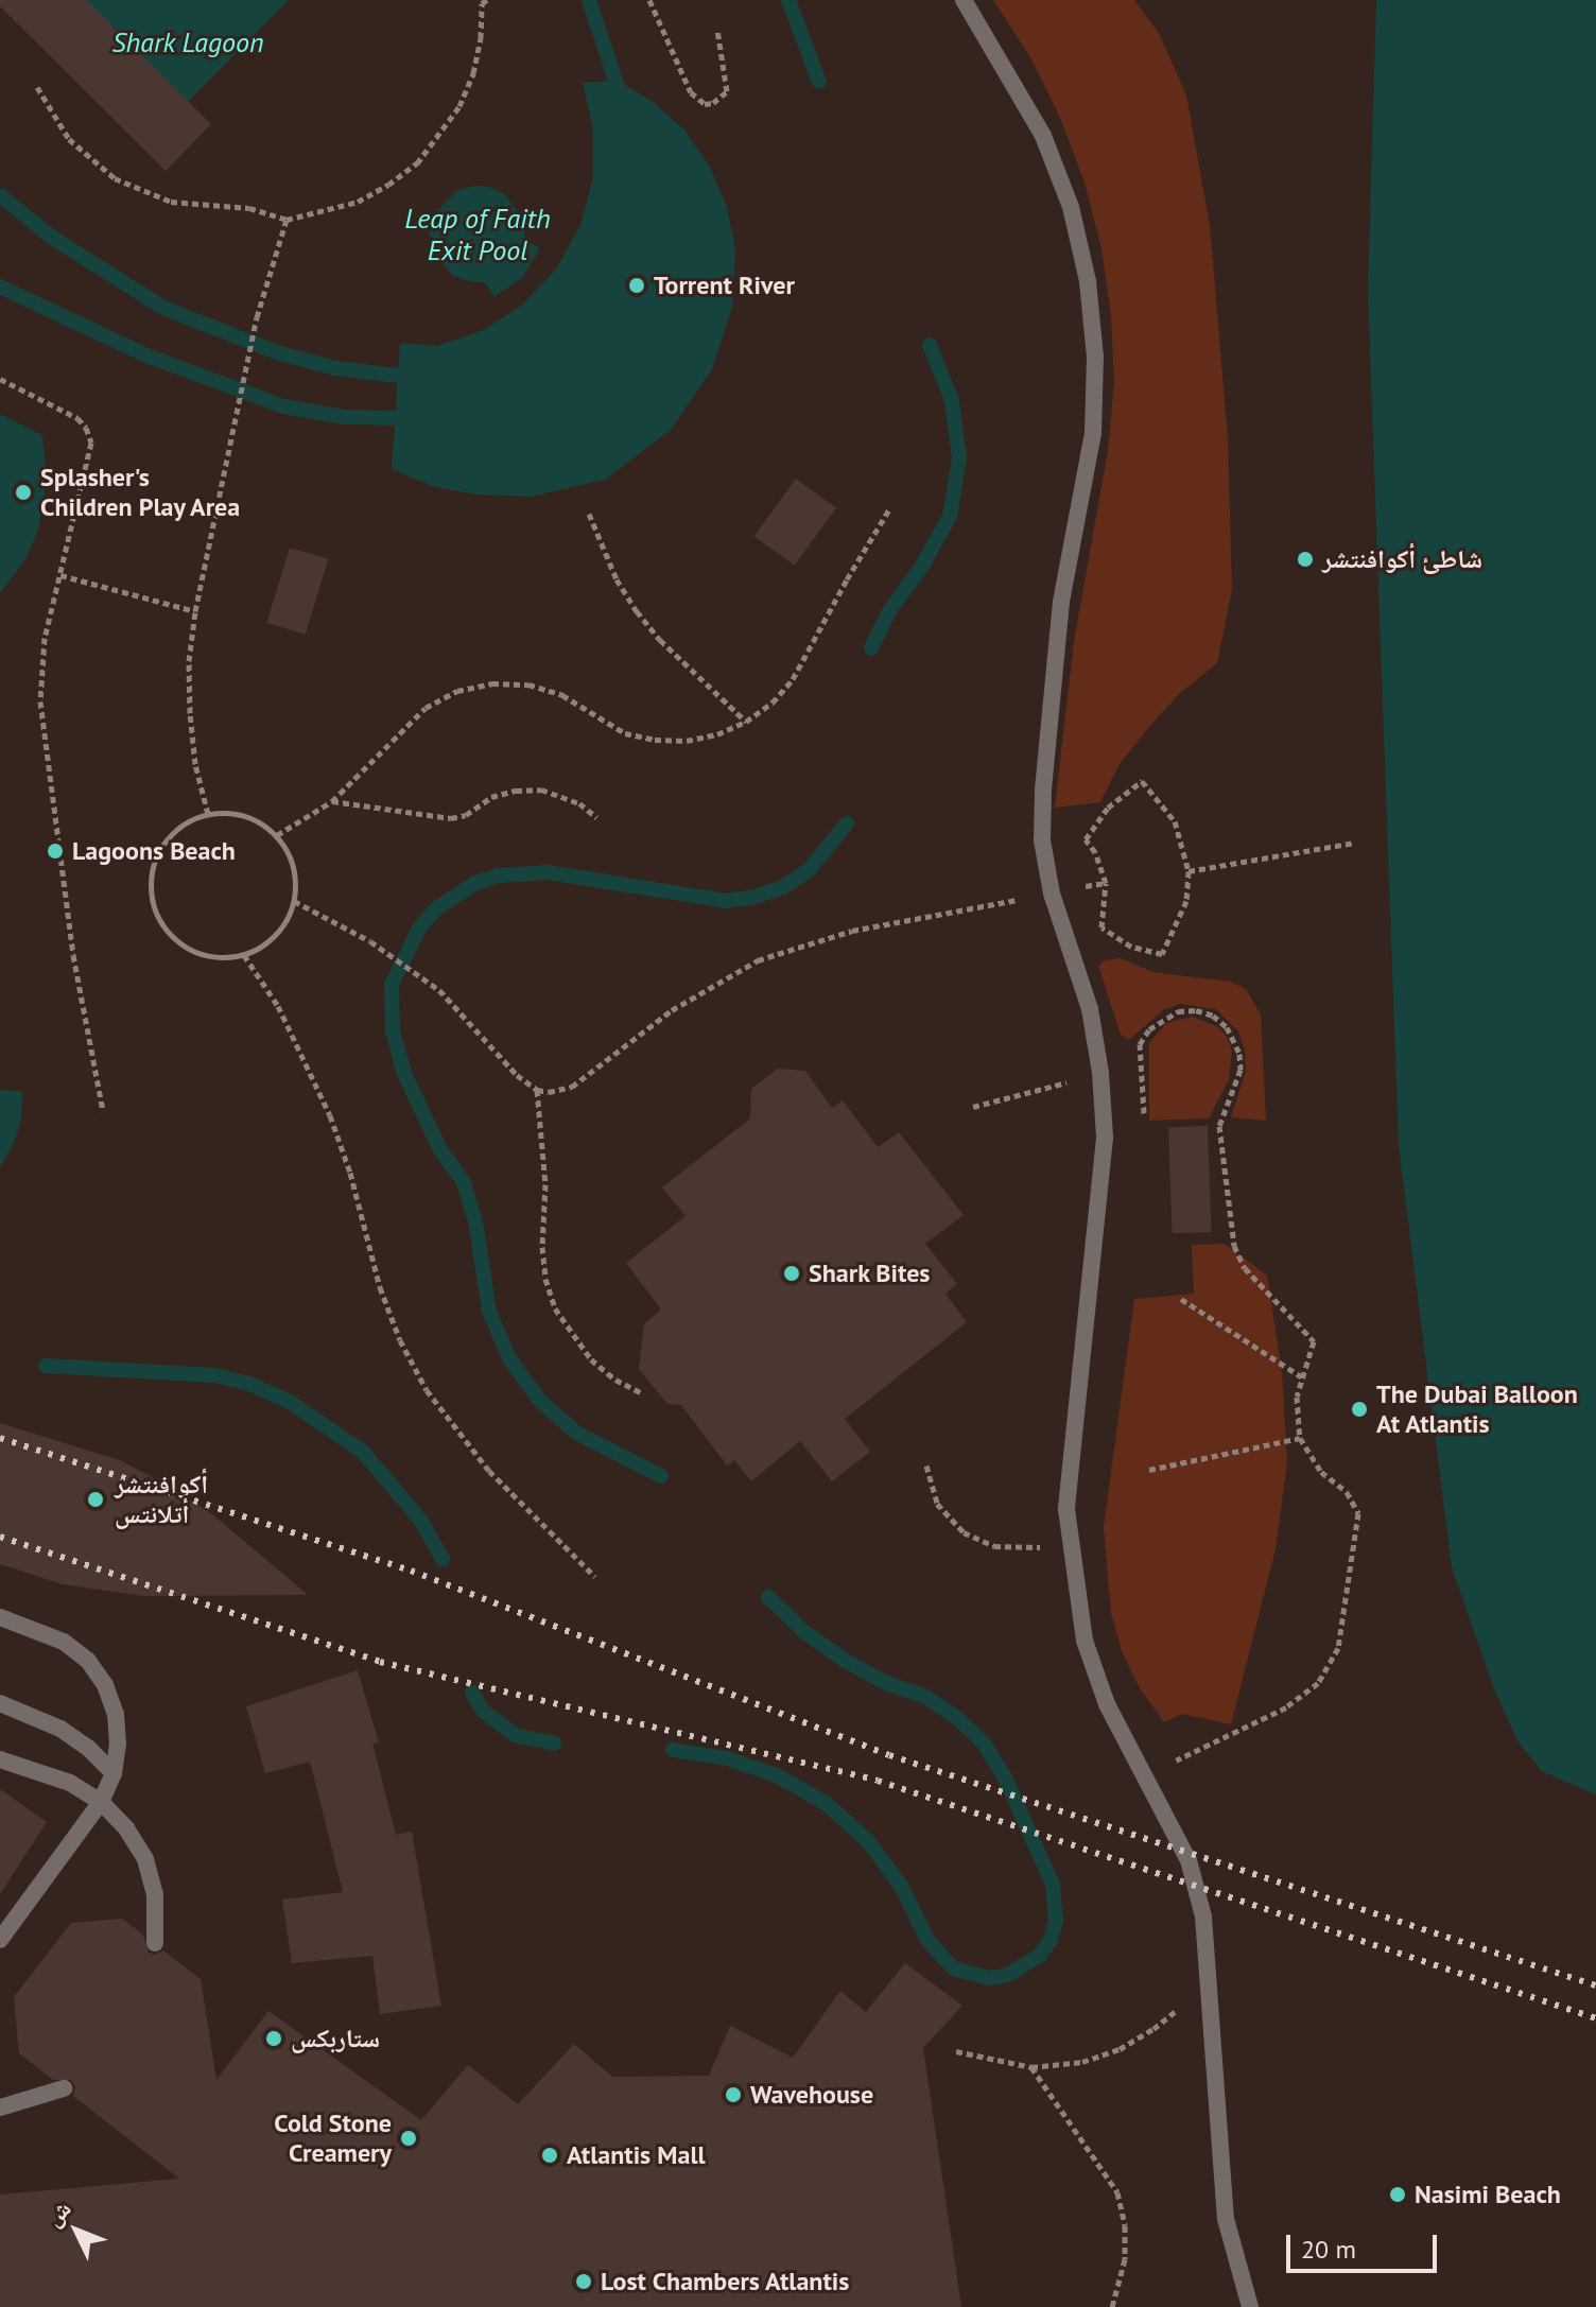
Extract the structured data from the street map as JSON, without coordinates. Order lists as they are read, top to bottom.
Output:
{
  "water": ["Shark Lagoon", "Leap of Faith Exit Pool"],
  "places": [
    "Torrent River",
    "Splasher's Children Play Area",
    "شاطئ أكوافنتشر",
    "Lagoons Beach",
    "Shark Bites",
    "The Dubai Balloon At Atlantis",
    "أكوافنتشر أتلانتس",
    "ستاربكس",
    "Wavehouse",
    "Cold Stone Creamery",
    "Atlantis Mall",
    "Nasimi Beach",
    "Lost Chambers Atlantis"
  ],
  "scale_bar": "20 m",
  "north": "top left"
}
